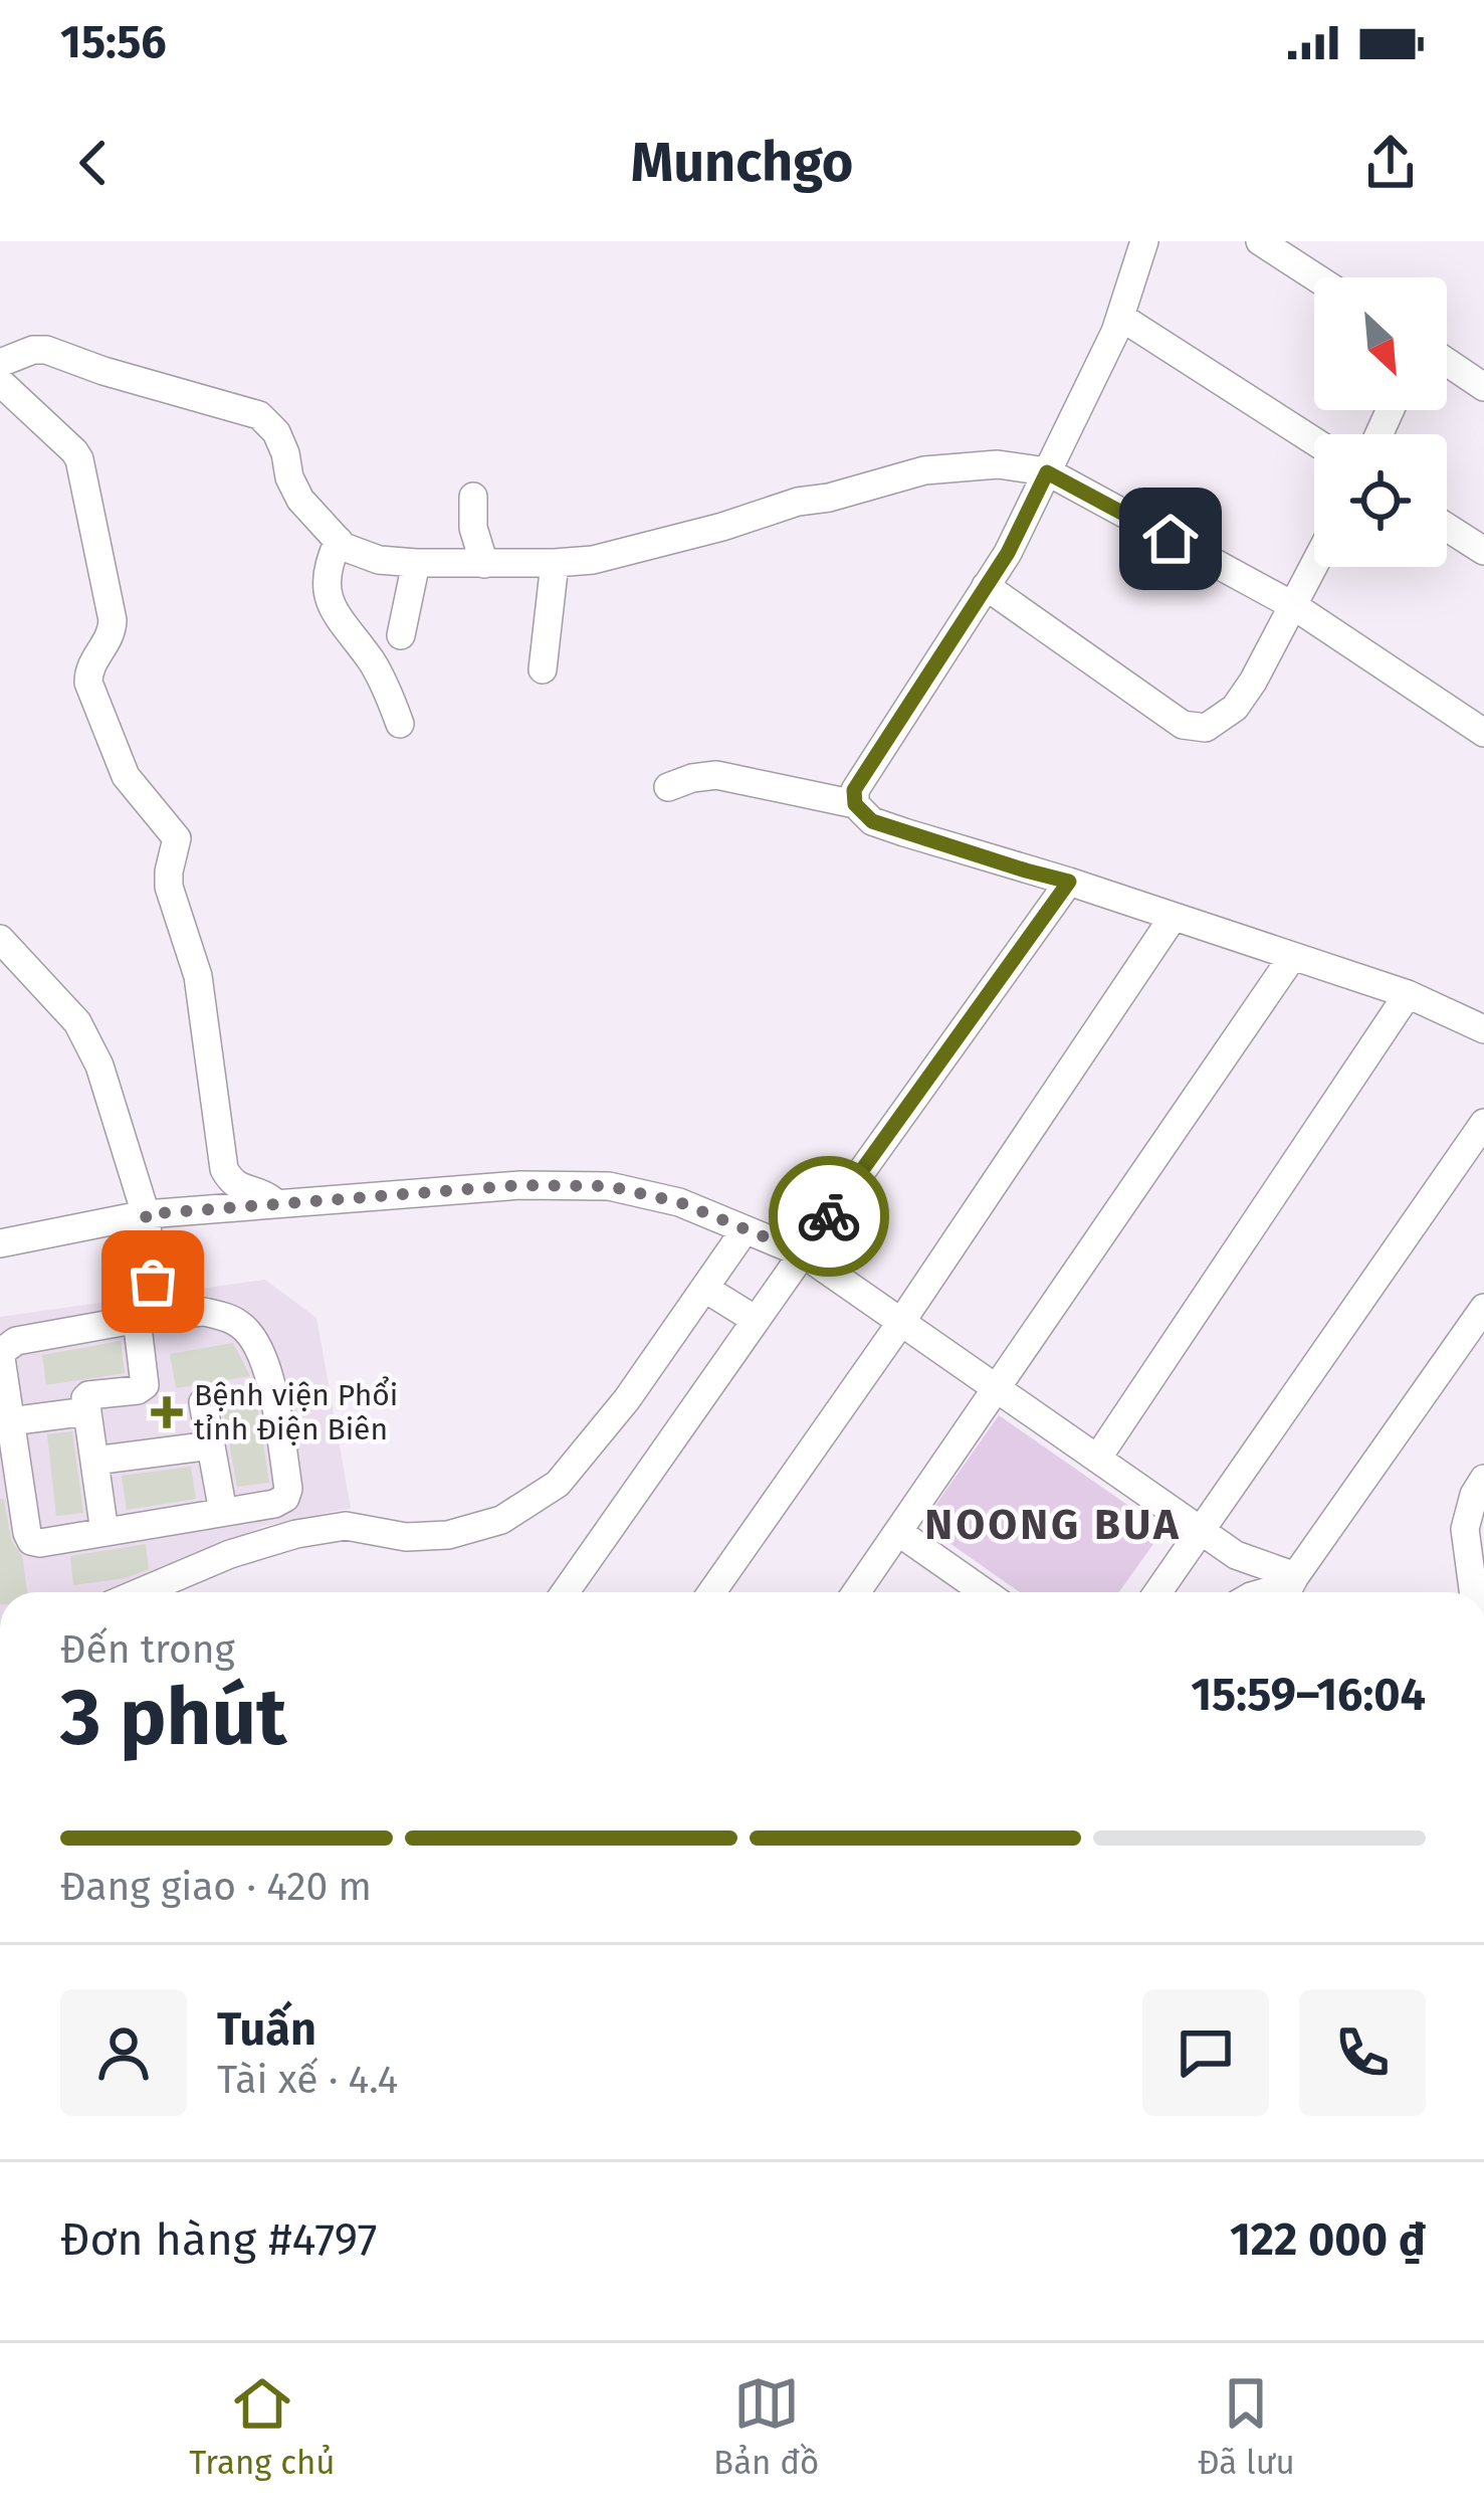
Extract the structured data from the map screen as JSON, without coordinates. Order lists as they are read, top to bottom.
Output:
{
  "districts": ["NOONG BUA"],
  "places": {
    "health": ["Bệnh viện Phổi tỉnh Điện Biên"]
  },
  "north": "bottom right",
  "page": {
    "status": "15:56",
    "header": "Munchgo",
    "heading": ["3 phút", "Đến trong", "15:59–16:04"],
    "panel": [
      "Tuấn",
      "Tài xế · 4.4",
      "Đơn hàng #4797",
      "122 000 ₫"
    ],
    "bar": "Đang giao · 420 m",
    "tabs": ["Trang chủ", "Bản đồ", "Đã lưu"]
  }
}
